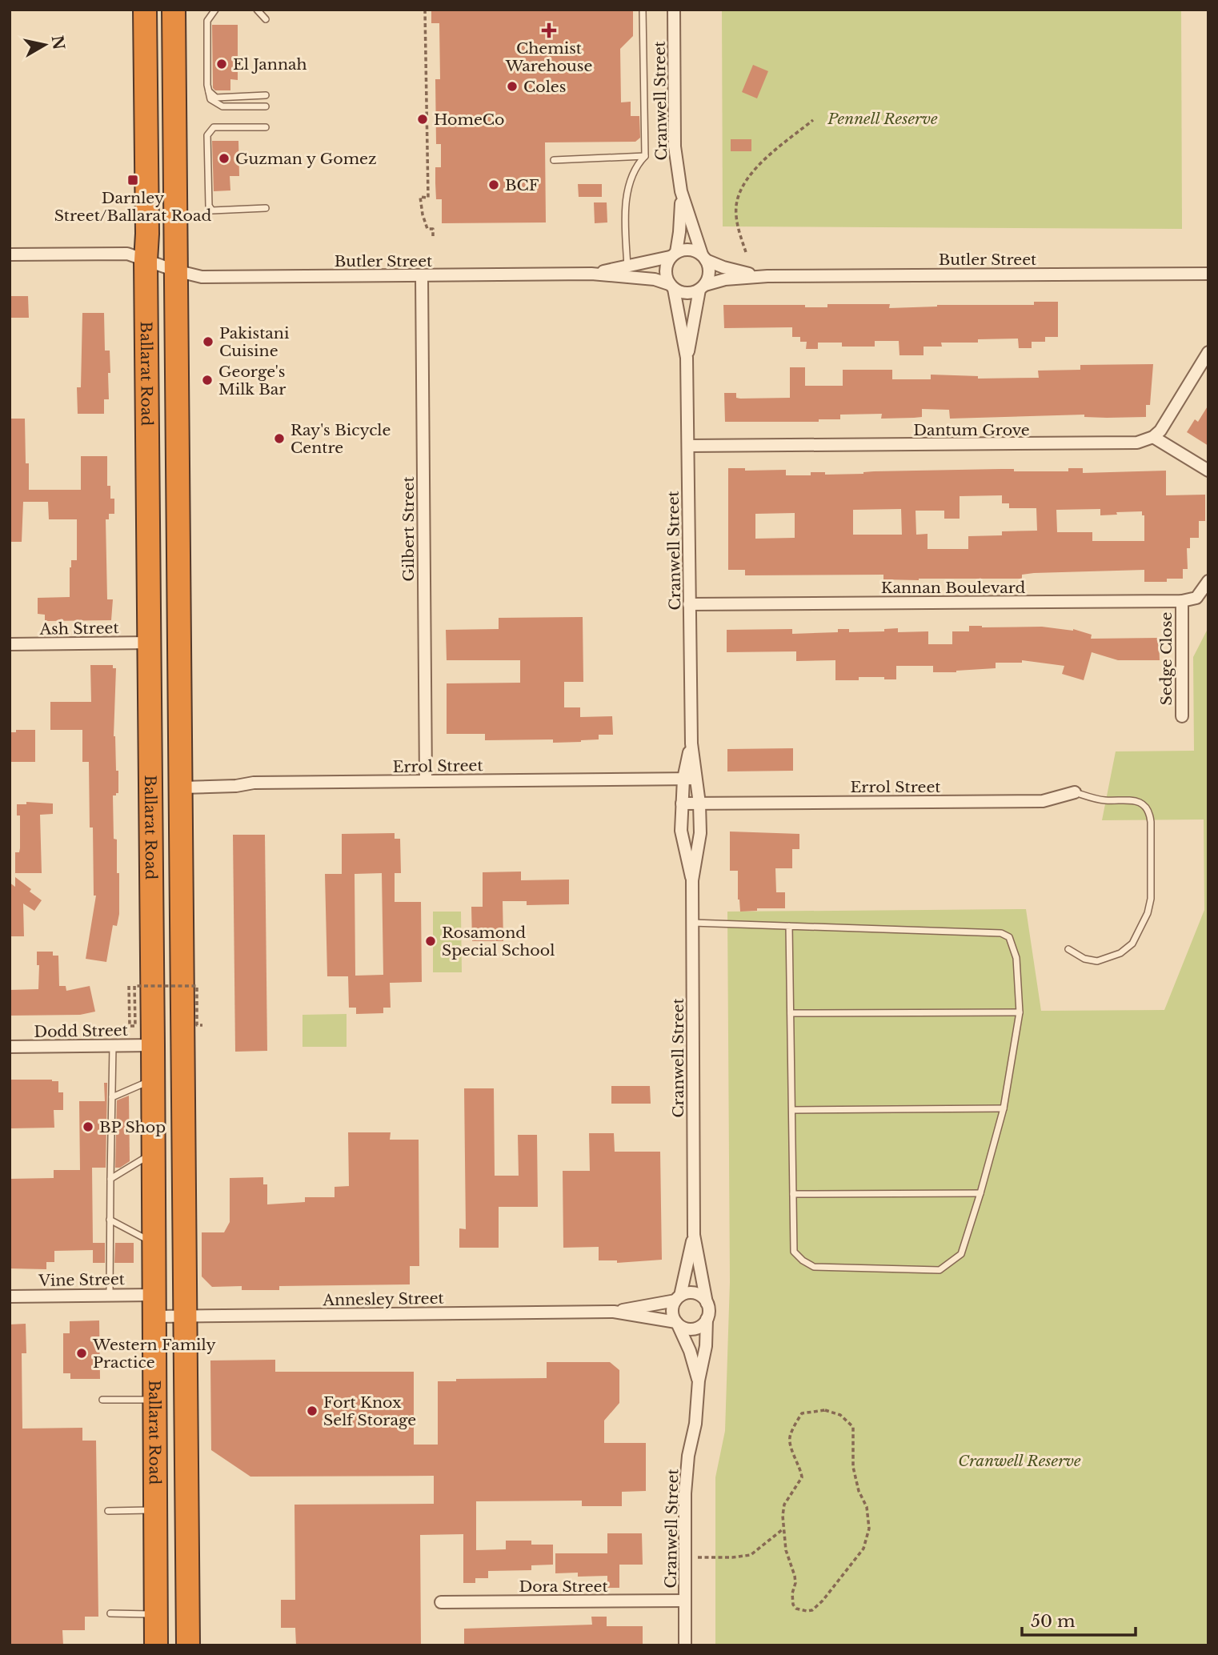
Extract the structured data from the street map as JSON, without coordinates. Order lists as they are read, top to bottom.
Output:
{
  "streets": {
    "highway": ["Ballarat Road"],
    "street": [
      "Cranwell Street",
      "Butler Street",
      "Dantum Grove",
      "Gilbert Street",
      "Kannan Boulevard",
      "Ash Street",
      "Sedge Close",
      "Errol Street",
      "Dodd Street",
      "Vine Street",
      "Annesley Street",
      "Dora Street"
    ]
  },
  "crossings": [
    ["Cranwell Street", "Butler Street"],
    ["Cranwell Street", "Dantum Grove"],
    ["Cranwell Street", "Kannan Boulevard"],
    ["Cranwell Street", "Errol Street"],
    ["Cranwell Street", "Annesley Street"],
    ["Cranwell Street", "Dora Street"],
    ["Butler Street", "Ballarat Road"],
    ["Butler Street", "Gilbert Street"],
    ["Ballarat Road", "Ash Street"],
    ["Ballarat Road", "Errol Street"],
    ["Ballarat Road", "Dodd Street"],
    ["Ballarat Road", "Vine Street"],
    ["Ballarat Road", "Annesley Street"],
    ["Gilbert Street", "Errol Street"],
    ["Kannan Boulevard", "Sedge Close"],
    ["Vine Street", "Annesley Street"]
  ],
  "parks": ["Pennell Reserve", "Cranwell Reserve"],
  "places": {
    "health": ["Chemist Warehouse"],
    "other": [
      "El Jannah",
      "Coles",
      "HomeCo",
      "Guzman y Gomez",
      "BCF",
      "Pakistani Cuisine",
      "George's Milk Bar",
      "Ray's Bicycle Centre",
      "Rosamond Special School",
      "BP Shop",
      "Western Family Practice",
      "Fort Knox Self Storage"
    ],
    "transit": ["Darnley Street/Ballarat Road"]
  },
  "scale_bar": "50 m",
  "north": "right"
}
